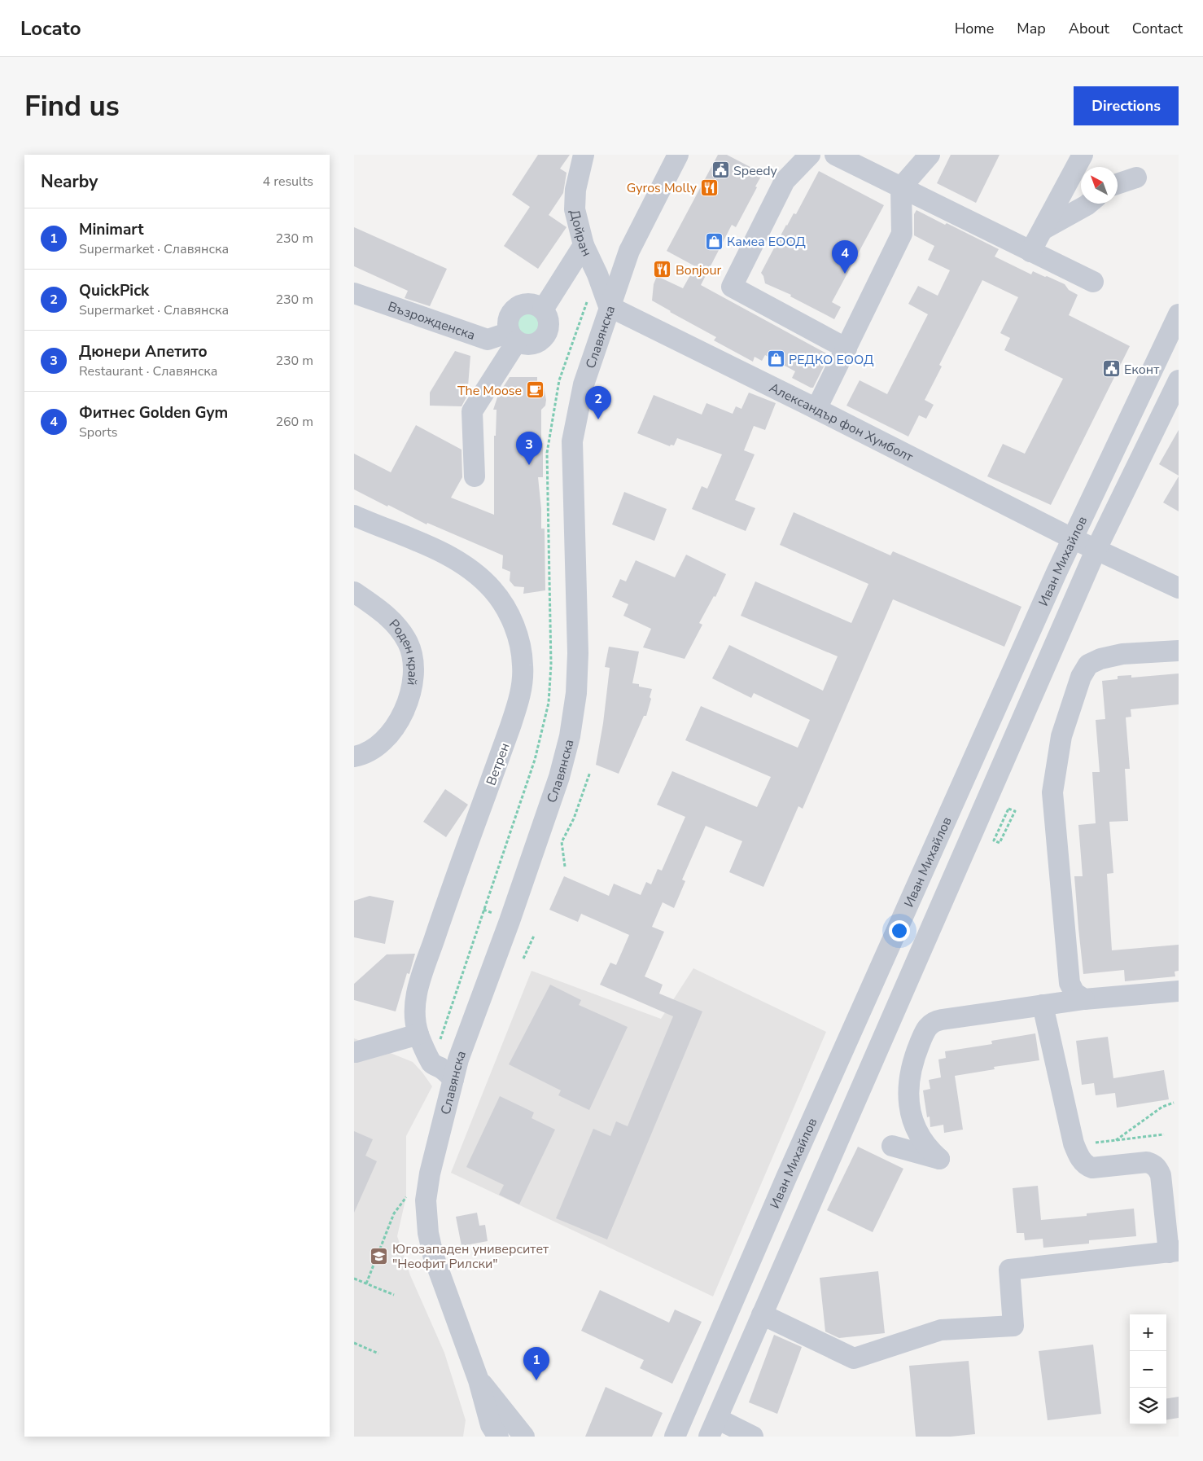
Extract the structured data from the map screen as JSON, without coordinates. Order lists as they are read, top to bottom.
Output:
{
  "streets": {
    "street": [
      "Дойран",
      "Възрожденска",
      "Славянска",
      "Александър фон Хумболт",
      "Иван Михайлов",
      "Роден край",
      "Ветрен"
    ]
  },
  "crossings": [
    ["Дойран", "Славянска"],
    ["Дойран", "Александър фон Хумболт"],
    ["Славянска", "Александър фон Хумболт"],
    ["Славянска", "Ветрен"],
    ["Александър фон Хумболт", "Иван Михайлов"]
  ],
  "places": {
    "public building": ["Speedy", "Еконт"],
    "restaurant": ["Gyros Molly", "Bonjour"],
    "shop": ["Камеа ЕООД", "РЕДКО ЕООД"],
    "cafe": ["The Moose"],
    "school or university": ["Югозападен университет \"Неофит Рилски\""]
  },
  "north": "top left",
  "page": {
    "header": "Locato",
    "nav": [
      "Home",
      "Map",
      "About",
      "Contact"
    ],
    "buttons": "Directions",
    "title": "Find us",
    "heading": ["Nearby", "4 results"],
    "list": [
      {
        "mark": "1",
        "name": "Minimart",
        "note": "Supermarket · Славянска",
        "value": "230 m"
      },
      {
        "mark": "2",
        "name": "QuickPick",
        "note": "Supermarket · Славянска",
        "value": "230 m"
      },
      {
        "mark": "3",
        "name": "Дюнери Апетито",
        "note": "Restaurant · Славянска",
        "value": "230 m"
      },
      {
        "mark": "4",
        "name": "Фитнес Golden Gym",
        "note": "Sports",
        "value": "260 m"
      }
    ],
    "pins": [
      "4",
      "2",
      "3",
      "1"
    ],
    "map_buttons": ["+", "−"]
  }
}
